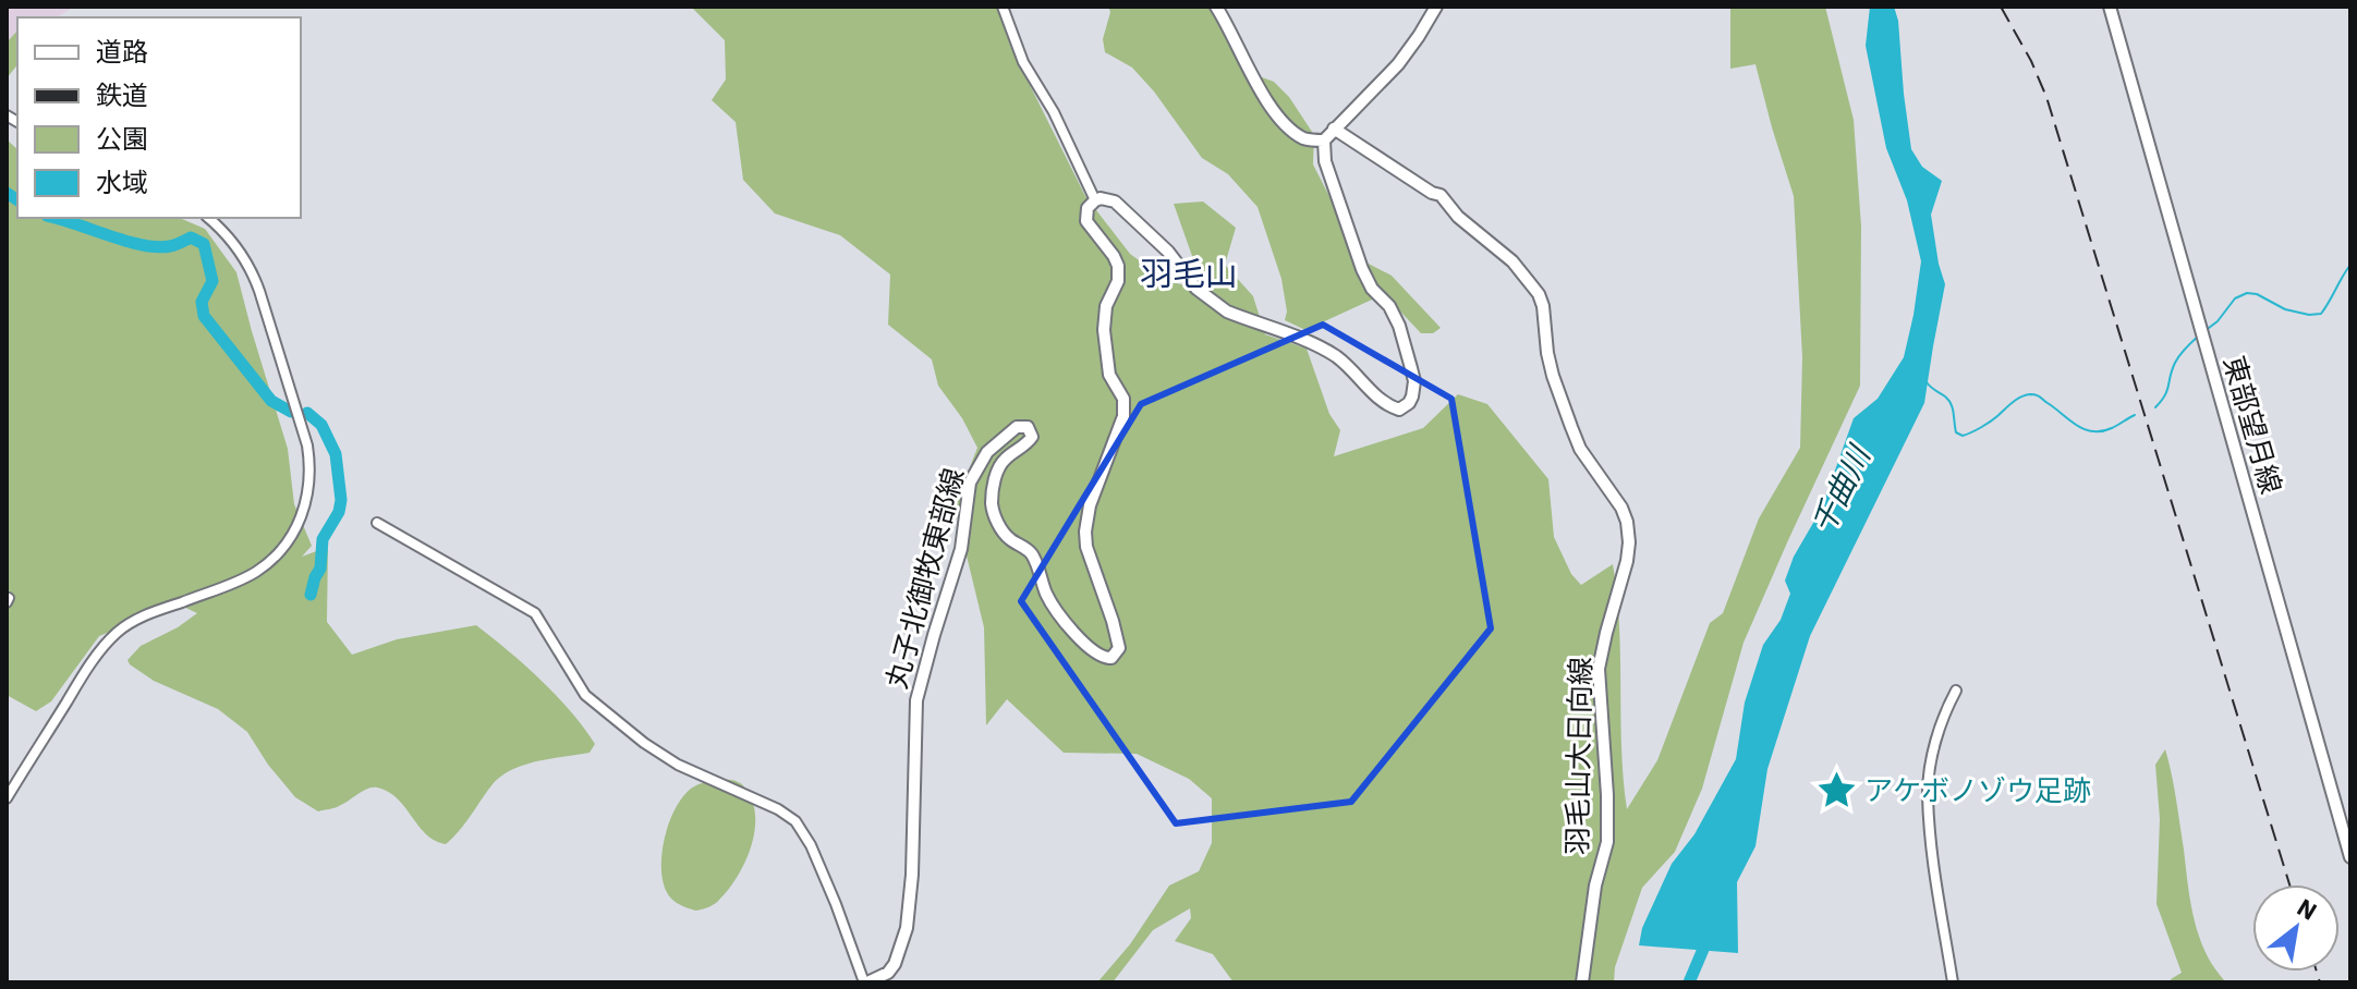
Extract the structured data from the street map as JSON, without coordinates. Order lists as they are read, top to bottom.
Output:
{
  "streets": {
    "main road": ["東部望月線", "丸子北御牧東部線", "羽毛山大日向線"]
  },
  "districts": ["羽毛山"],
  "water": ["千曲川"],
  "places": {
    "place": ["アケボノゾウ足跡"]
  },
  "legend": [
    "道路",
    "鉄道",
    "公園",
    "水域"
  ],
  "north": "top right"
}
